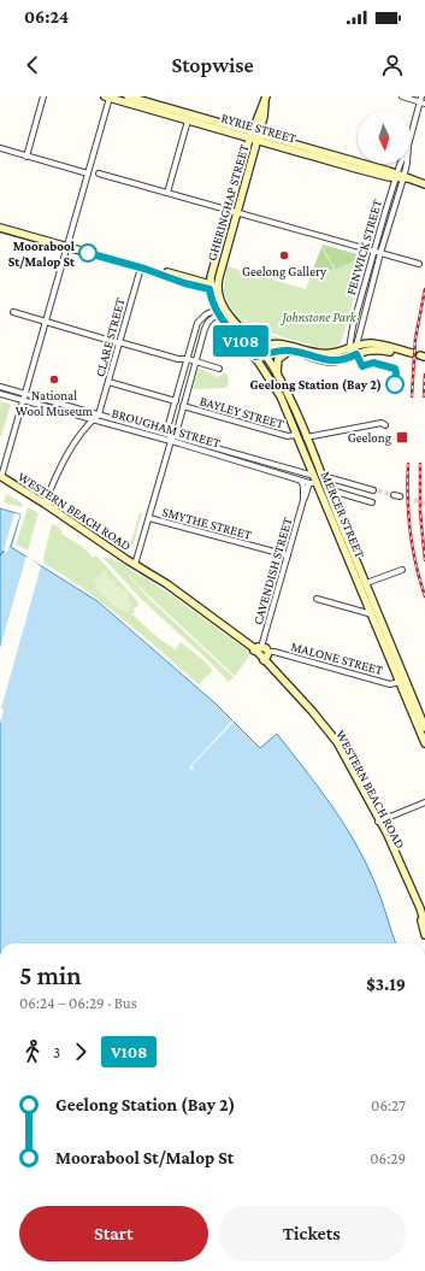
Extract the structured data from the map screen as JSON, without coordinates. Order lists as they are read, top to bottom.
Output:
{
  "streets": {
    "street": [
      "RYRIE STREET",
      "GHERINGHAP STREET",
      "FENWICK STREET",
      "CLARE STREET",
      "BAYLEY STREET",
      "BROUGHAM STREET",
      "WESTERN BEACH ROAD",
      "MERCER STREET",
      "SMYTHE STREET",
      "CAVENDISH STREET",
      "MALONE STREET"
    ]
  },
  "crossings": [
    ["RYRIE STREET", "GHERINGHAP STREET"],
    ["RYRIE STREET", "FENWICK STREET"],
    ["GHERINGHAP STREET", "MERCER STREET"],
    ["CLARE STREET", "BROUGHAM STREET"],
    ["BAYLEY STREET", "MERCER STREET"],
    ["BROUGHAM STREET", "MERCER STREET"],
    ["BROUGHAM STREET", "CAVENDISH STREET"],
    ["WESTERN BEACH ROAD", "CAVENDISH STREET"],
    ["WESTERN BEACH ROAD", "MALONE STREET"],
    ["MERCER STREET", "CAVENDISH STREET"],
    ["MERCER STREET", "MALONE STREET"],
    ["SMYTHE STREET", "CAVENDISH STREET"]
  ],
  "parks": ["Johnstone Park"],
  "places": {
    "other": [
      "Moorabool St/Malop St",
      "Geelong Gallery",
      "National Wool Museum",
      "Geelong Station (Bay 2)"
    ],
    "transit": ["Geelong"]
  },
  "lines": ["bus line V108"],
  "north": "bottom",
  "page": {
    "status": "06:24",
    "header": "Stopwise",
    "on_map": "V108",
    "heading": ["5 min", "06:24 – 06:29 · Bus", "$3.19"],
    "legs": ["3", "V108"],
    "list": [
      {
        "name": "Geelong Station (Bay 2)",
        "value": "06:27"
      },
      {
        "name": "Moorabool St/Malop St",
        "value": "06:29"
      }
    ],
    "buttons": ["Start", "Tickets"]
  }
}
